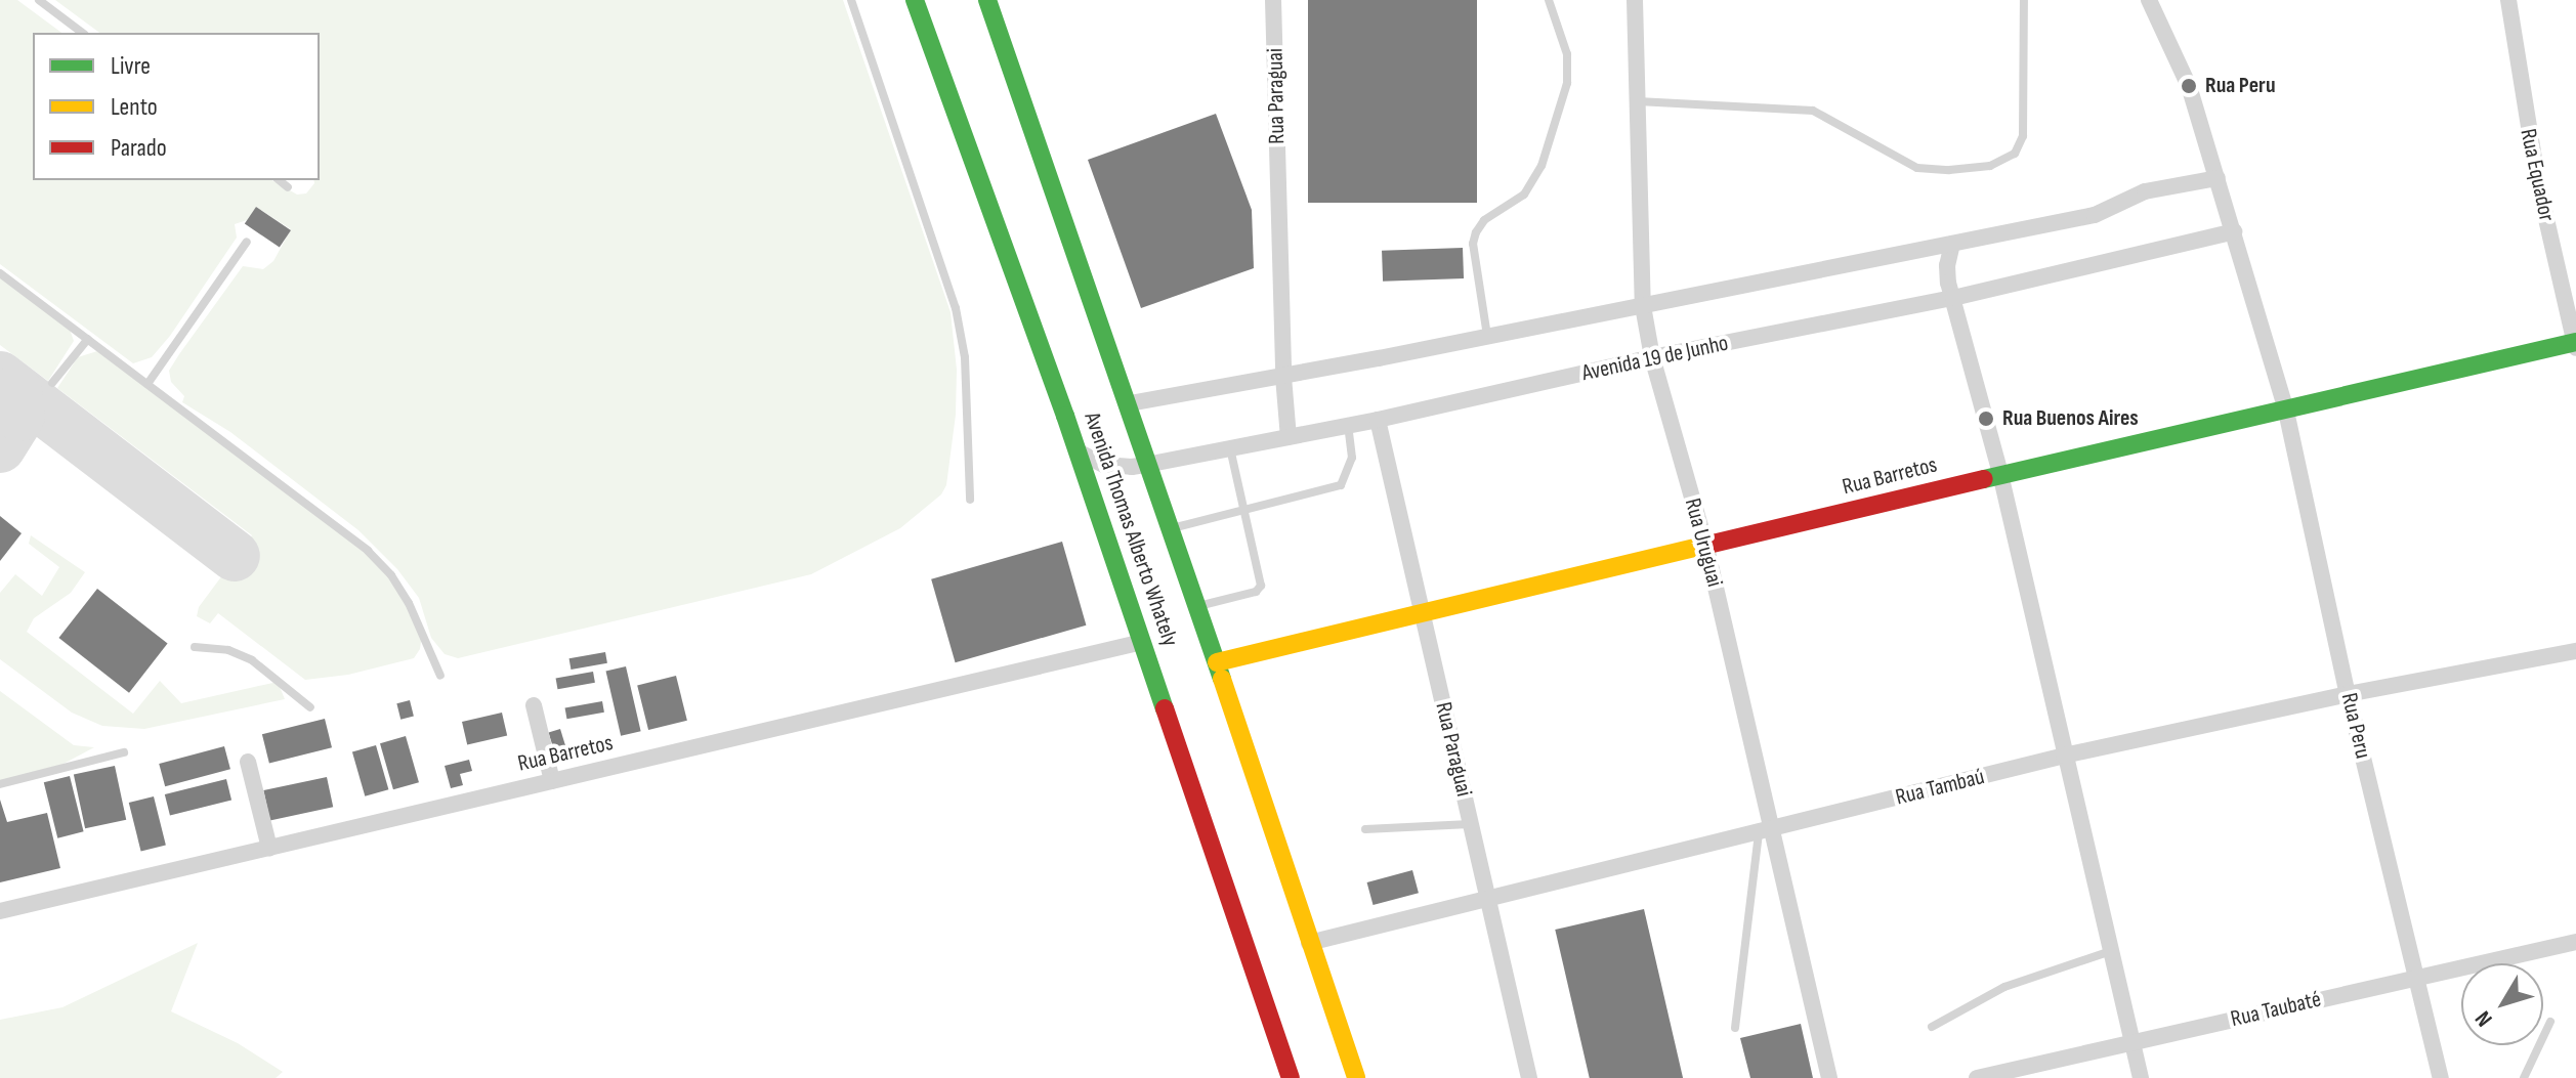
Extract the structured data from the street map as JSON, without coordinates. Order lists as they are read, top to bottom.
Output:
{
  "streets": {
    "main road": ["Rua Barretos", "Avenida Thomas Alberto Whately"],
    "street": [
      "Rua Paraguai",
      "Rua Equador",
      "Avenida 19 de Junho",
      "Rua Uruguai",
      "Rua Peru",
      "Rua Tambaú",
      "Rua Taubaté"
    ]
  },
  "crossings": [
    ["Rua Paraguai", "Avenida 19 de Junho"],
    ["Rua Paraguai", "Rua Barretos"],
    ["Rua Paraguai", "Rua Tambaú"],
    ["Rua Equador", "Rua Barretos"],
    ["Avenida 19 de Junho", "Avenida Thomas Alberto Whately"],
    ["Avenida 19 de Junho", "Rua Uruguai"],
    ["Avenida 19 de Junho", "Rua Peru"],
    ["Rua Barretos", "Avenida Thomas Alberto Whately"],
    ["Rua Barretos", "Rua Uruguai"],
    ["Rua Barretos", "Rua Peru"],
    ["Avenida Thomas Alberto Whately", "Rua Tambaú"],
    ["Rua Uruguai", "Rua Tambaú"],
    ["Rua Peru", "Rua Tambaú"],
    ["Rua Peru", "Rua Taubaté"]
  ],
  "places": ["Rua Peru", "Rua Buenos Aires"],
  "legend": ["Livre", "Lento", "Parado"],
  "north": "bottom left"
}
